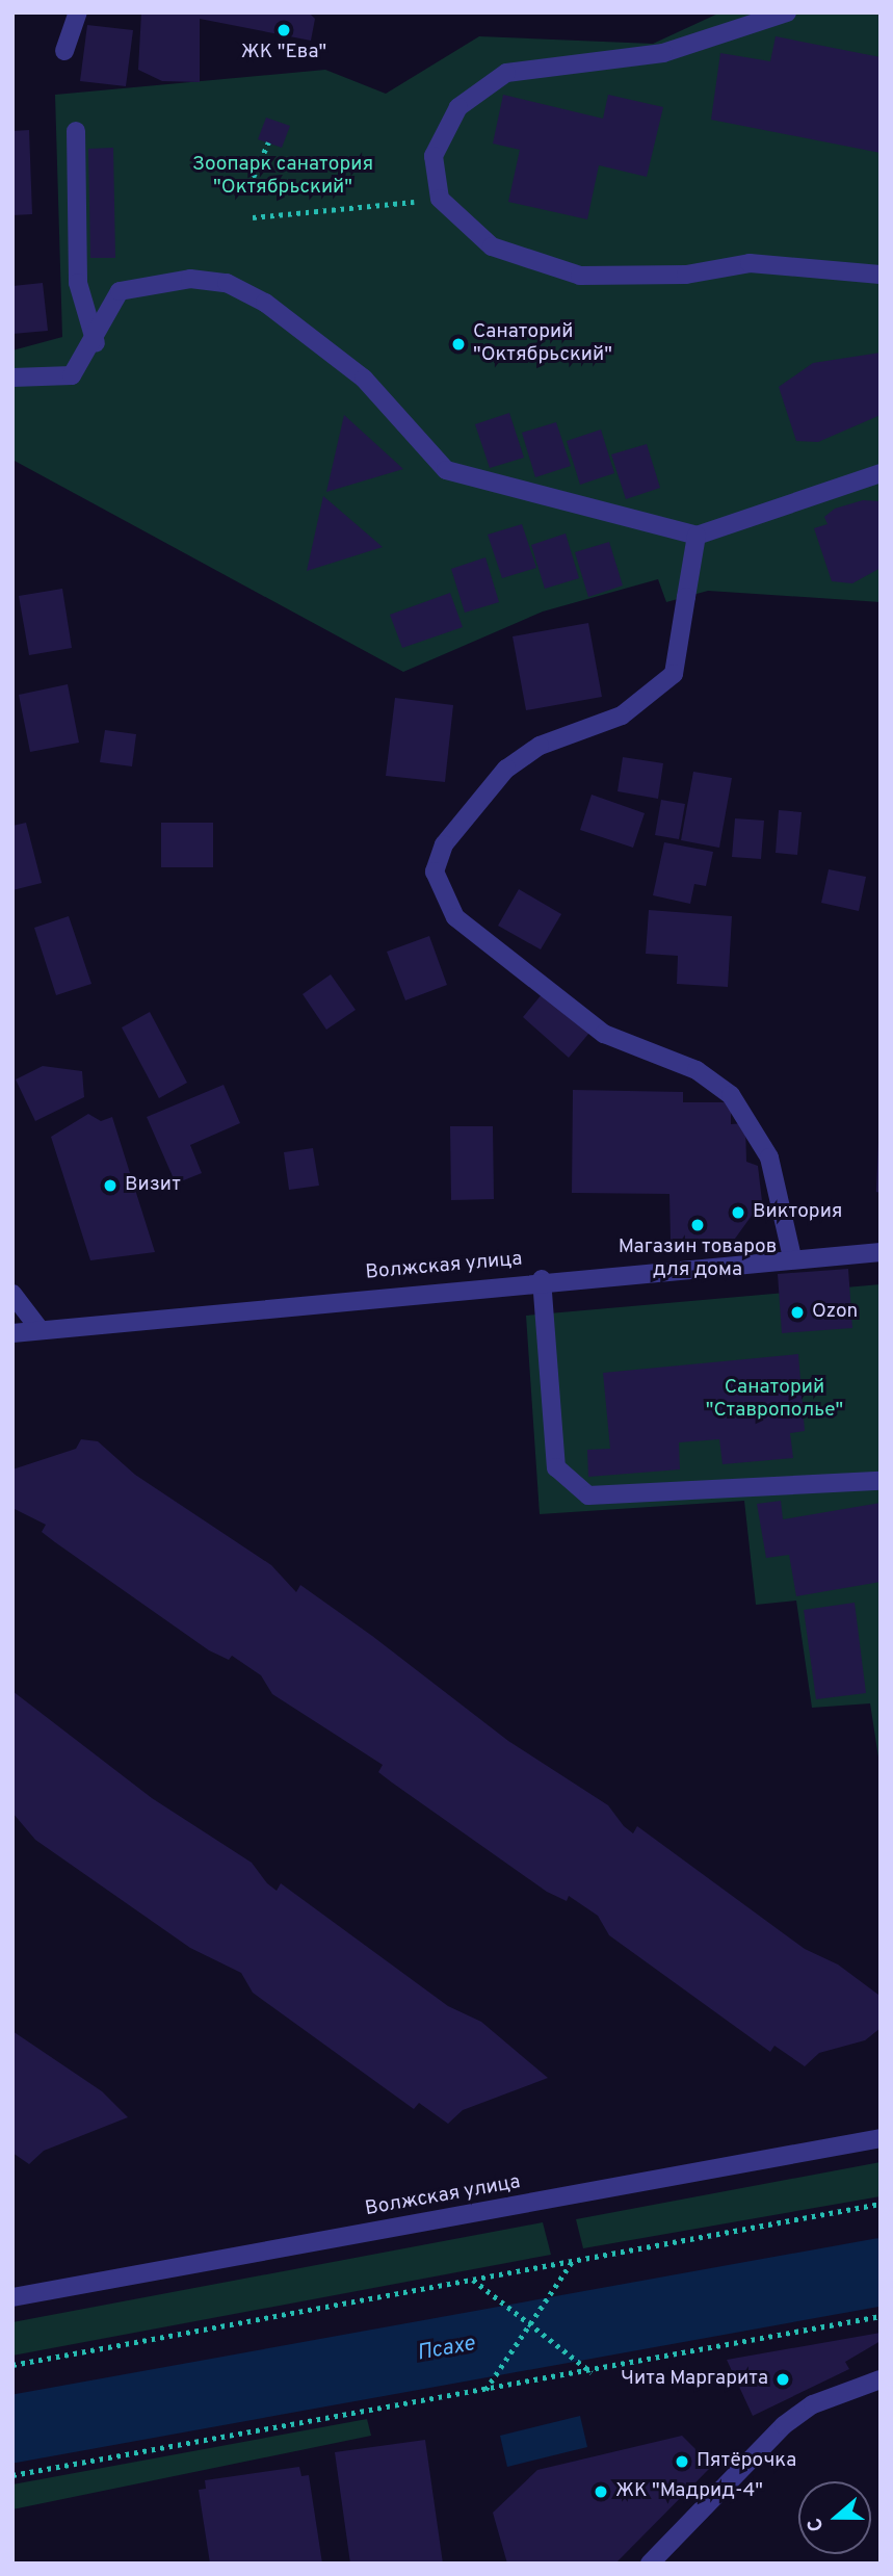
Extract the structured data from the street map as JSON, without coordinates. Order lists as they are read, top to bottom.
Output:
{
  "streets": {
    "street": ["Волжская улица"]
  },
  "water": ["Псахе"],
  "parks": ["Зоопарк санатория \"Октябрьский\"", "Санаторий \"Ставрополье\""],
  "places": [
    "ЖК \"Ева\"",
    "Санаторий \"Октябрьский\"",
    "Визит",
    "Виктория",
    "Магазин товаров для дома",
    "Ozon",
    "Чита Маргарита",
    "Пятёрочка",
    "ЖК \"Мадрид-4\""
  ],
  "north": "left"
}
